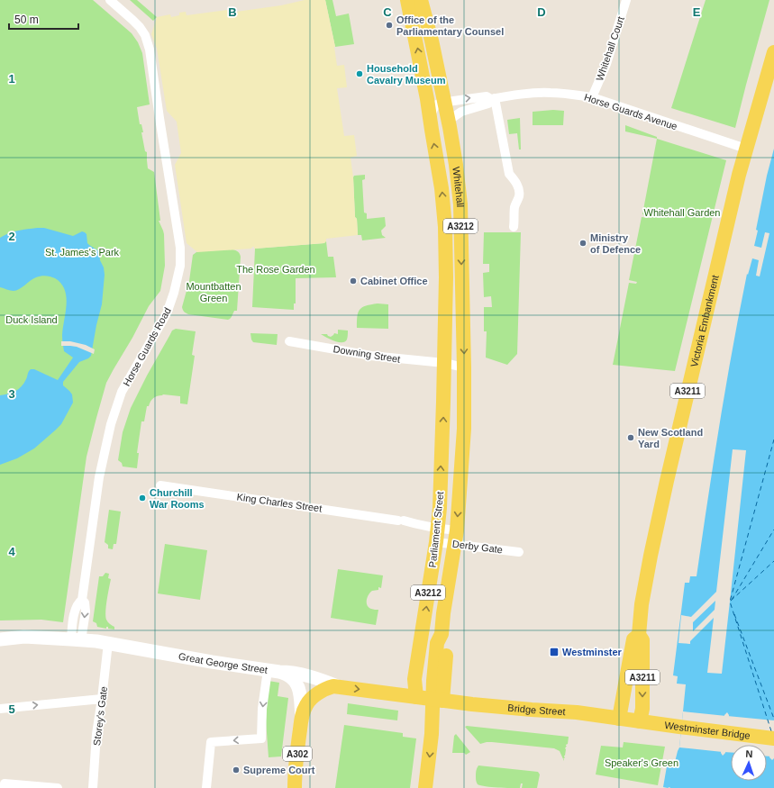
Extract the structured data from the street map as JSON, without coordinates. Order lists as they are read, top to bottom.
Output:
{
  "streets": {
    "main road": [
      "Whitehall",
      "A3212",
      "Victoria Embankment",
      "A3211",
      "Parliament Street",
      "Great George Street",
      "Bridge Street",
      "Westminster Bridge",
      "A302"
    ],
    "street": [
      "Whitehall Court",
      "Horse Guards Avenue",
      "Horse Guards Road",
      "Downing Street",
      "King Charles Street",
      "Derby Gate",
      "Storey's Gate"
    ]
  },
  "crossings": [
    ["Whitehall Court", "Horse Guards Avenue"],
    ["Horse Guards Avenue", "Whitehall"],
    ["Horse Guards Avenue", "Victoria Embankment"],
    ["Whitehall", "Downing Street"],
    ["Whitehall", "Parliament Street"],
    ["A3212", "Parliament Street"],
    ["A3212", "Great George Street"],
    ["Victoria Embankment", "Bridge Street"],
    ["Victoria Embankment", "Westminster Bridge"],
    ["Horse Guards Road", "Great George Street"],
    ["King Charles Street", "Parliament Street"],
    ["King Charles Street", "Derby Gate"],
    ["Parliament Street", "Derby Gate"],
    ["Parliament Street", "Great George Street"],
    ["Parliament Street", "Bridge Street"],
    ["Great George Street", "Bridge Street"],
    ["Great George Street", "Storey's Gate"],
    ["Great George Street", "A302"],
    ["Bridge Street", "Westminster Bridge"]
  ],
  "parks": [
    "Whitehall Garden",
    "St. James's Park",
    "The Rose Garden",
    "Mountbatten Green",
    "Duck Island",
    "Speaker's Green"
  ],
  "places": {
    "other": [
      "Office of the Parliamentary Counsel",
      "Household Cavalry Museum",
      "Ministry of Defence",
      "Cabinet Office",
      "New Scotland Yard",
      "Churchill War Rooms",
      "Supreme Court"
    ],
    "transit": ["Westminster"]
  },
  "scale_bar": "50 m",
  "north": "top",
  "grid": {
    "columns": [
      "B",
      "C",
      "D",
      "E"
    ],
    "rows": [
      "1",
      "2",
      "3",
      "4",
      "5"
    ]
  }
}
